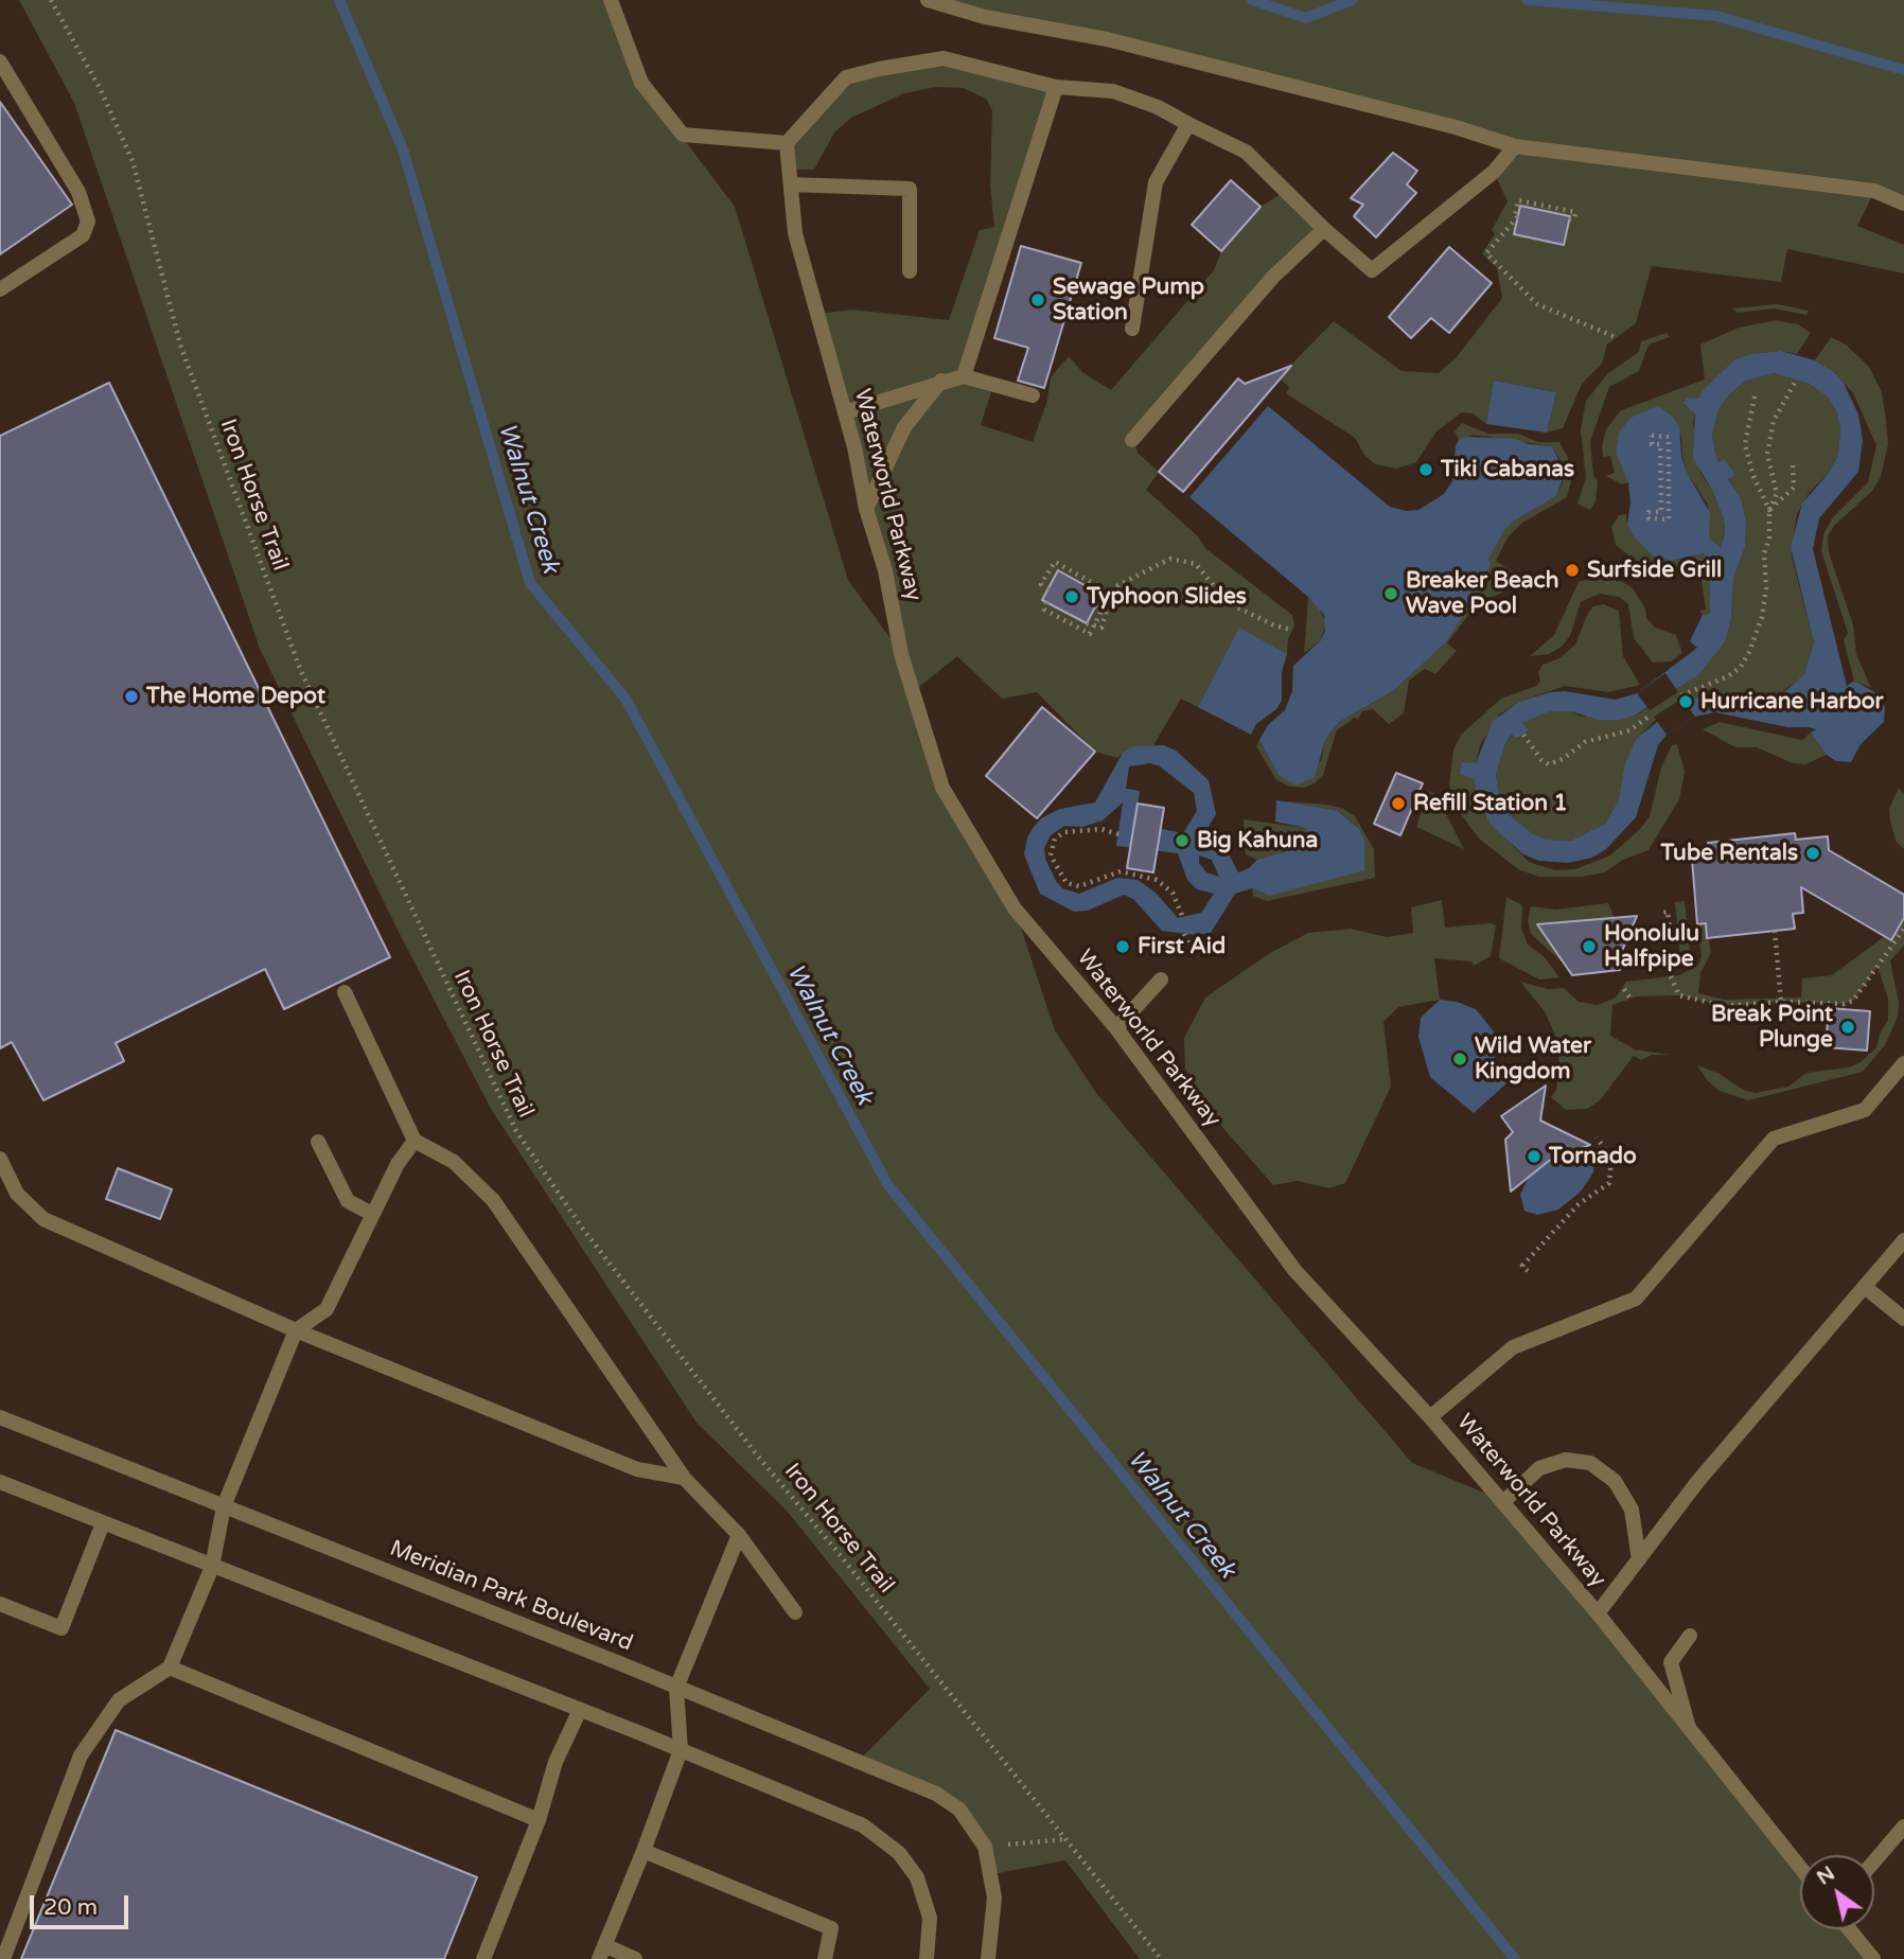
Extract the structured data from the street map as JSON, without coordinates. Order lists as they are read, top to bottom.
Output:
{
  "streets": {
    "street": ["Waterworld Parkway", "Meridian Park Boulevard"],
    "path": ["Iron Horse Trail"]
  },
  "water": ["Walnut Creek"],
  "places": [
    "Sewage Pump Station",
    "Tiki Cabanas",
    "Surfside Grill",
    "Breaker Beach Wave Pool",
    "Typhoon Slides",
    "The Home Depot",
    "Hurricane Harbor",
    "Refill Station 1",
    "Big Kahuna",
    "Tube Rentals",
    "First Aid",
    "Honolulu Halfpipe",
    "Break Point Plunge",
    "Wild Water Kingdom",
    "Tornado"
  ],
  "scale_bar": "20 m",
  "north": "top left"
}
